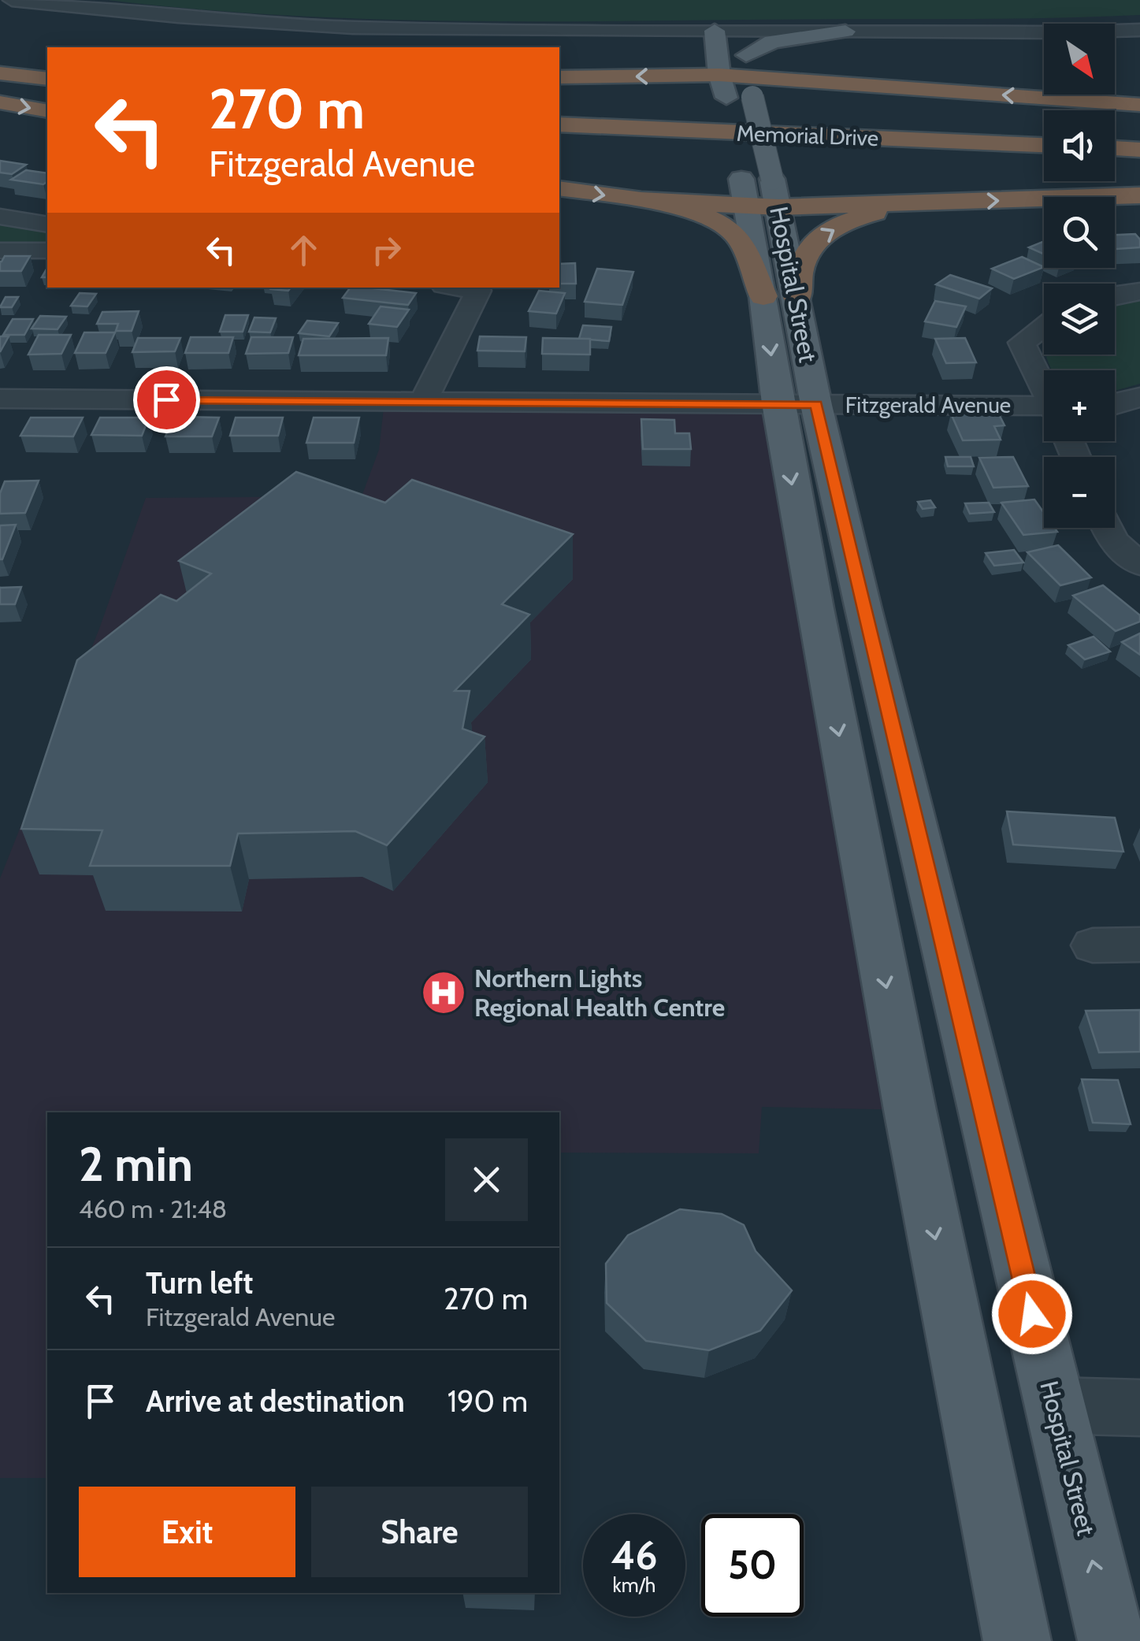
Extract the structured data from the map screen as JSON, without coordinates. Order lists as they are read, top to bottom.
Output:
{
  "streets": {
    "highway": ["Memorial Drive"],
    "main road": ["Hospital Street"],
    "street": ["Fitzgerald Avenue"]
  },
  "crossings": [
    ["Hospital Street", "Fitzgerald Avenue"]
  ],
  "places": {
    "hospital": ["Northern Lights Regional Health Centre"]
  },
  "north": "bottom right",
  "page": {
    "map_buttons": ["+", "−"],
    "turn": ["270 m", "Fitzgerald Avenue"],
    "heading": ["2 min", "460 m · 21:48"],
    "list": [
      {
        "name": "Turn left",
        "note": "Fitzgerald Avenue",
        "value": "270 m"
      },
      {
        "name": "Arrive at destination",
        "value": "190 m"
      }
    ],
    "buttons": ["Exit", "Share"],
    "speed": "46 km/h",
    "limit": "50"
  }
}
